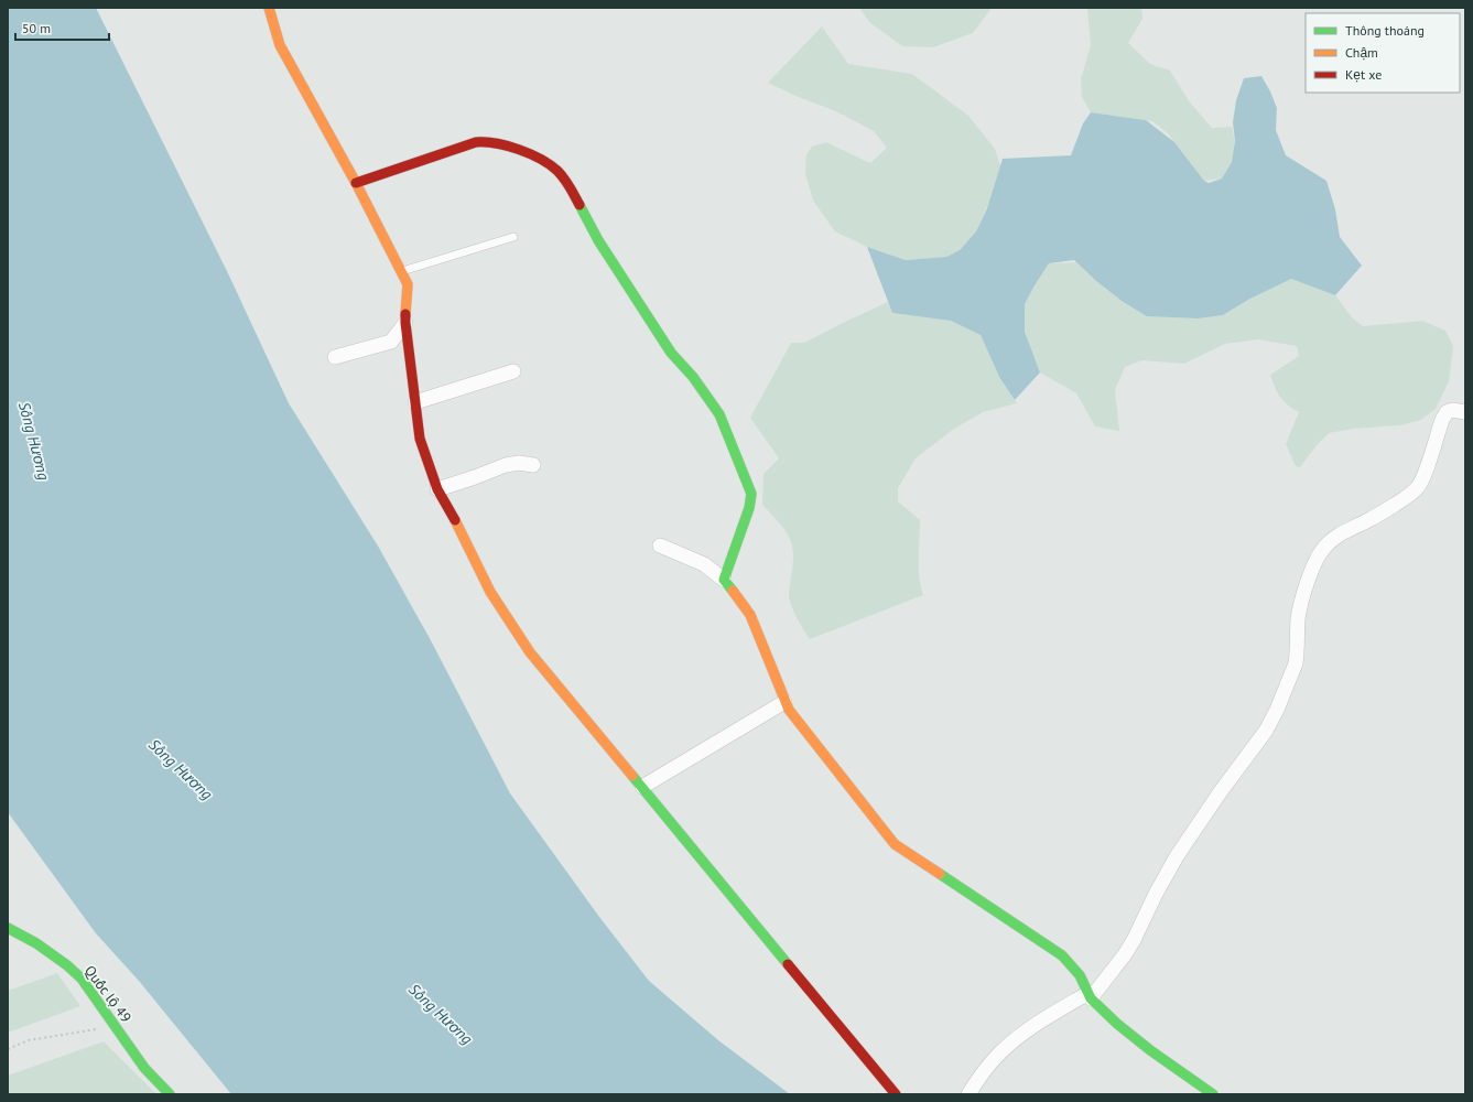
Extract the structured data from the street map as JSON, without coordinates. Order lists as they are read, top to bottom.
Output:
{
  "streets": {
    "main road": ["Quốc lộ 49"]
  },
  "water": ["Sông Hương"],
  "legend": ["Thông thoáng", "Chậm", "Kẹt xe"],
  "scale_bar": "50 m"
}
